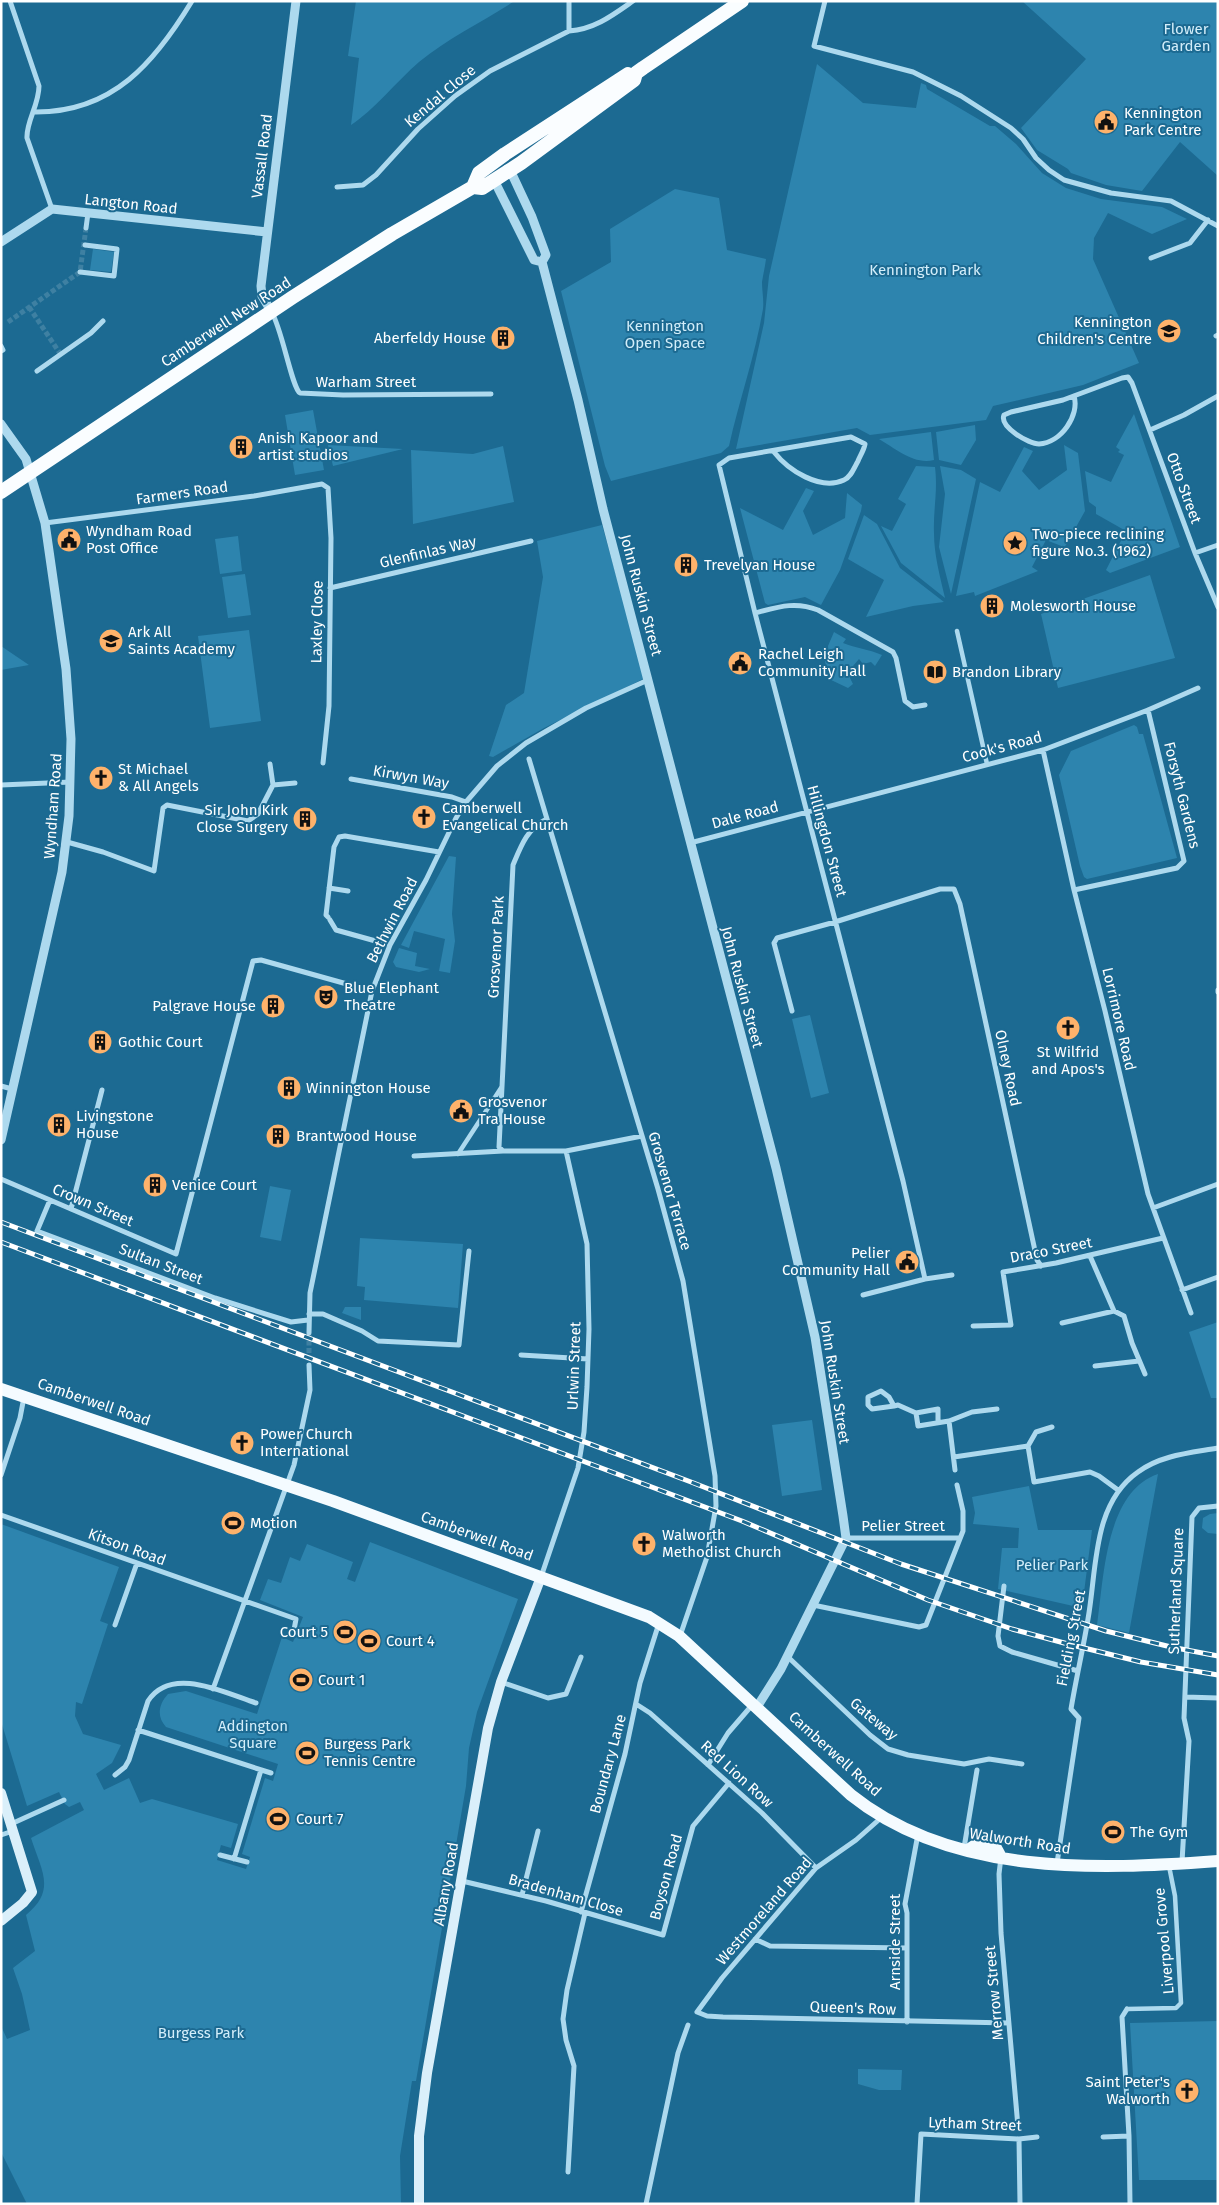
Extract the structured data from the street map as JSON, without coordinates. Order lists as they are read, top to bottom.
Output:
{
  "streets": {
    "highway": ["Camberwell New Road"],
    "main road": ["Camberwell Road", "Walworth Road", "Albany Road"],
    "street": [
      "Kendal Close",
      "Vassall Road",
      "Langton Road",
      "Warham Street",
      "Otto Street",
      "Farmers Road",
      "Glenfinlas Way",
      "John Ruskin Street",
      "Laxley Close",
      "Cook's Road",
      "Kirwyn Way",
      "Forsyth Gardens",
      "Wyndham Road",
      "Dale Road",
      "Hillingdon Street",
      "Bethwin Road",
      "Grosvenor Park",
      "Lorrimore Road",
      "Olney Road",
      "Grosvenor Terrace",
      "Crown Street",
      "Draco Street",
      "Sultan Street",
      "Urlwin Street",
      "Pelier Street",
      "Kitson Road",
      "Sutherland Square",
      "Fielding Street",
      "Gateway",
      "Boundary Lane",
      "Red Lion Row",
      "Boyson Road",
      "Bradenham Close",
      "Westmoreland Road",
      "Liverpool Grove",
      "Arnside Street",
      "Merrow Street",
      "Queen's Row",
      "Lytham Street"
    ]
  },
  "crossings": [
    ["Vassall Road", "Langton Road"],
    ["Vassall Road", "Camberwell New Road"],
    ["Vassall Road", "Warham Street"],
    ["Camberwell New Road", "Warham Street"],
    ["Camberwell New Road", "John Ruskin Street"],
    ["Camberwell New Road", "Wyndham Road"],
    ["Farmers Road", "Laxley Close"],
    ["Farmers Road", "Wyndham Road"],
    ["Glenfinlas Way", "Laxley Close"],
    ["John Ruskin Street", "Dale Road"],
    ["John Ruskin Street", "Bethwin Road"],
    ["John Ruskin Street", "Pelier Street"],
    ["Cook's Road", "Forsyth Gardens"],
    ["Cook's Road", "Dale Road"],
    ["Cook's Road", "Hillingdon Street"],
    ["Cook's Road", "Lorrimore Road"],
    ["Kirwyn Way", "Bethwin Road"],
    ["Forsyth Gardens", "Lorrimore Road"],
    ["Dale Road", "Hillingdon Street"],
    ["Hillingdon Street", "Olney Road"],
    ["Bethwin Road", "Sultan Street"],
    ["Grosvenor Park", "Grosvenor Terrace"],
    ["Lorrimore Road", "Draco Street"],
    ["Olney Road", "Draco Street"],
    ["Grosvenor Terrace", "Camberwell Road"],
    ["Crown Street", "Sultan Street"],
    ["Urlwin Street", "Camberwell Road"],
    ["Urlwin Street", "Albany Road"],
    ["Camberwell Road", "Boundary Lane"],
    ["Camberwell Road", "Walworth Road"],
    ["Camberwell Road", "Albany Road"],
    ["Camberwell Road", "Westmoreland Road"],
    ["Sutherland Square", "Walworth Road"],
    ["Fielding Street", "Walworth Road"],
    ["Boundary Lane", "Red Lion Row"],
    ["Boundary Lane", "Bradenham Close"],
    ["Red Lion Row", "Boyson Road"],
    ["Red Lion Row", "Westmoreland Road"],
    ["Walworth Road", "Westmoreland Road"],
    ["Walworth Road", "Liverpool Grove"],
    ["Walworth Road", "Arnside Street"],
    ["Walworth Road", "Merrow Street"],
    ["Boyson Road", "Bradenham Close"],
    ["Albany Road", "Bradenham Close"],
    ["Westmoreland Road", "Queen's Row"],
    ["Arnside Street", "Queen's Row"],
    ["Merrow Street", "Queen's Row"]
  ],
  "parks": [
    "Flower Garden",
    "Kennington Park",
    "Kennington Open Space",
    "Pelier Park",
    "Addington Square",
    "Burgess Park"
  ],
  "places": {
    "public building": [
      "Kennington Park Centre",
      "Wyndham Road Post Office",
      "Rachel Leigh Community Hall",
      "Grosvenor Tra House",
      "Pelier Community Hall"
    ],
    "school or university": ["Kennington Children's Centre", "Ark All Saints Academy"],
    "building": [
      "Aberfeldy House",
      "Anish Kapoor and artist studios",
      "Trevelyan House",
      "Molesworth House",
      "Sir John Kirk Close Surgery",
      "Palgrave House",
      "Gothic Court",
      "Winnington House",
      "Livingstone House",
      "Brantwood House",
      "Venice Court"
    ],
    "place": ["Two-piece reclining figure No.3. (1962)"],
    "library": ["Brandon Library"],
    "church": [
      "St Michael & All Angels",
      "Camberwell Evangelical Church",
      "St Wilfrid and Apos's",
      "Power Church International",
      "Walworth Methodist Church",
      "Saint Peter's Walworth"
    ],
    "theatre": ["Blue Elephant Theatre"],
    "sports": [
      "Motion",
      "Court 5",
      "Court 4",
      "Court 1",
      "Burgess Park Tennis Centre",
      "Court 7",
      "The Gym"
    ]
  }
}
